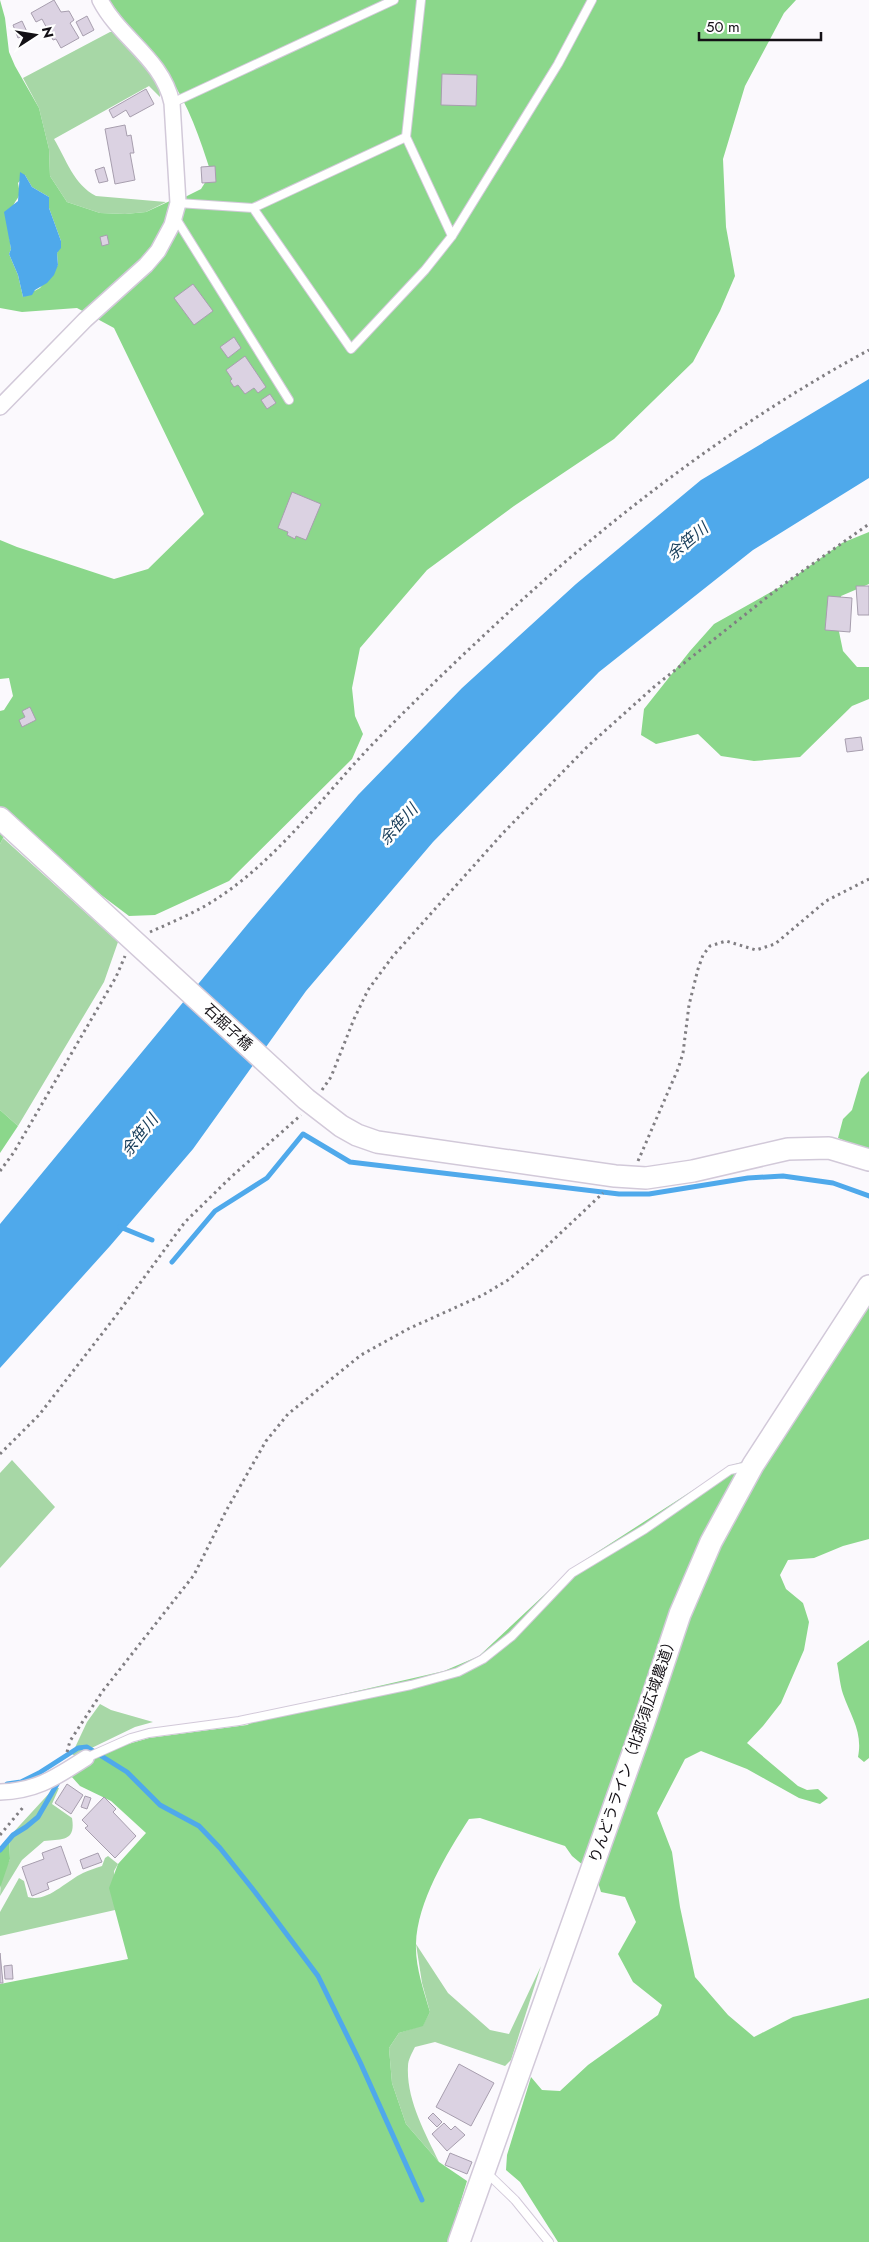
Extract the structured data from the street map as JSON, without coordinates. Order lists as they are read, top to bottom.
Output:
{
  "streets": {
    "street": ["石掘子橋", "りんどうライン（北那須広域農道）"]
  },
  "water": ["余笹川"],
  "scale_bar": "50 m",
  "north": "right"
}
